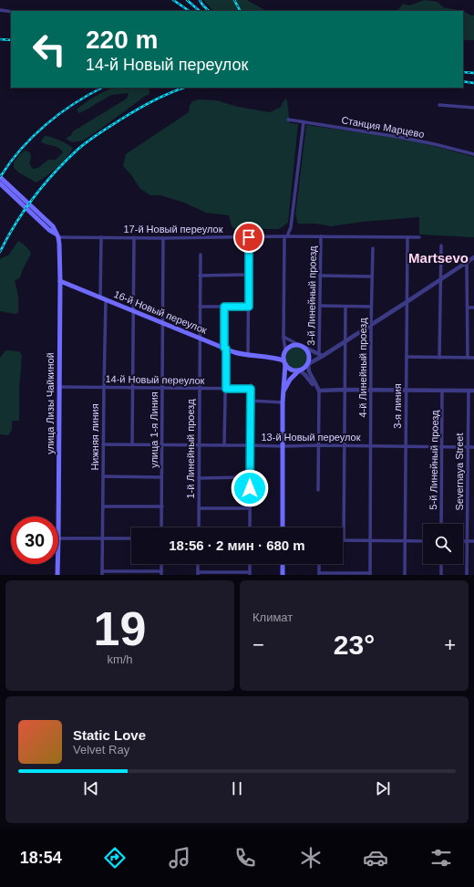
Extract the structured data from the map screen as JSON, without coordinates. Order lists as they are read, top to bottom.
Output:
{
  "streets": {
    "main road": ["16-й Новый переулок", "улица Лизы Чайкиной"],
    "street": [
      "Станция Марцево",
      "17-й Новый переулок",
      "3-й Линейный проезд",
      "4-й Линейный проезд",
      "14-й Новый переулок",
      "3-я линия",
      "улица 1-я Линия",
      "Нижняя линия",
      "13-й Новый переулок",
      "1-й Линейный проезд",
      "5-й Линейный проезд",
      "Severnaya Street"
    ]
  },
  "crossings": [
    ["17-й Новый переулок", "3-й Линейный проезд"],
    ["17-й Новый переулок", "улица Лизы Чайкиной"],
    ["17-й Новый переулок", "3-я линия"],
    ["17-й Новый переулок", "улица 1-я Линия"],
    ["16-й Новый переулок", "улица Лизы Чайкиной"],
    ["16-й Новый переулок", "улица 1-я Линия"],
    ["16-й Новый переулок", "Нижняя линия"],
    ["16-й Новый переулок", "1-й Линейный проезд"],
    ["4-й Линейный проезд", "13-й Новый переулок"],
    ["14-й Новый переулок", "улица Лизы Чайкиной"],
    ["14-й Новый переулок", "улица 1-я Линия"],
    ["14-й Новый переулок", "Нижняя линия"],
    ["14-й Новый переулок", "1-й Линейный проезд"],
    ["3-я линия", "13-й Новый переулок"],
    ["улица 1-я Линия", "13-й Новый переулок"],
    ["Нижняя линия", "13-й Новый переулок"],
    ["13-й Новый переулок", "1-й Линейный проезд"],
    ["13-й Новый переулок", "5-й Линейный проезд"],
    ["13-й Новый переулок", "Severnaya Street"]
  ],
  "districts": ["Martsevo"],
  "page": {
    "turn": ["220 m", "14-й Новый переулок"],
    "limit": "30",
    "trip": "18:56 · 2 мин · 680 m",
    "tile": [
      ["19", "km/h"],
      "Климат"
    ],
    "heat": ["−", "23°", "+"],
    "song": ["Static Love", "Velvet Ray"],
    "tabs": "18:54"
  }
}
